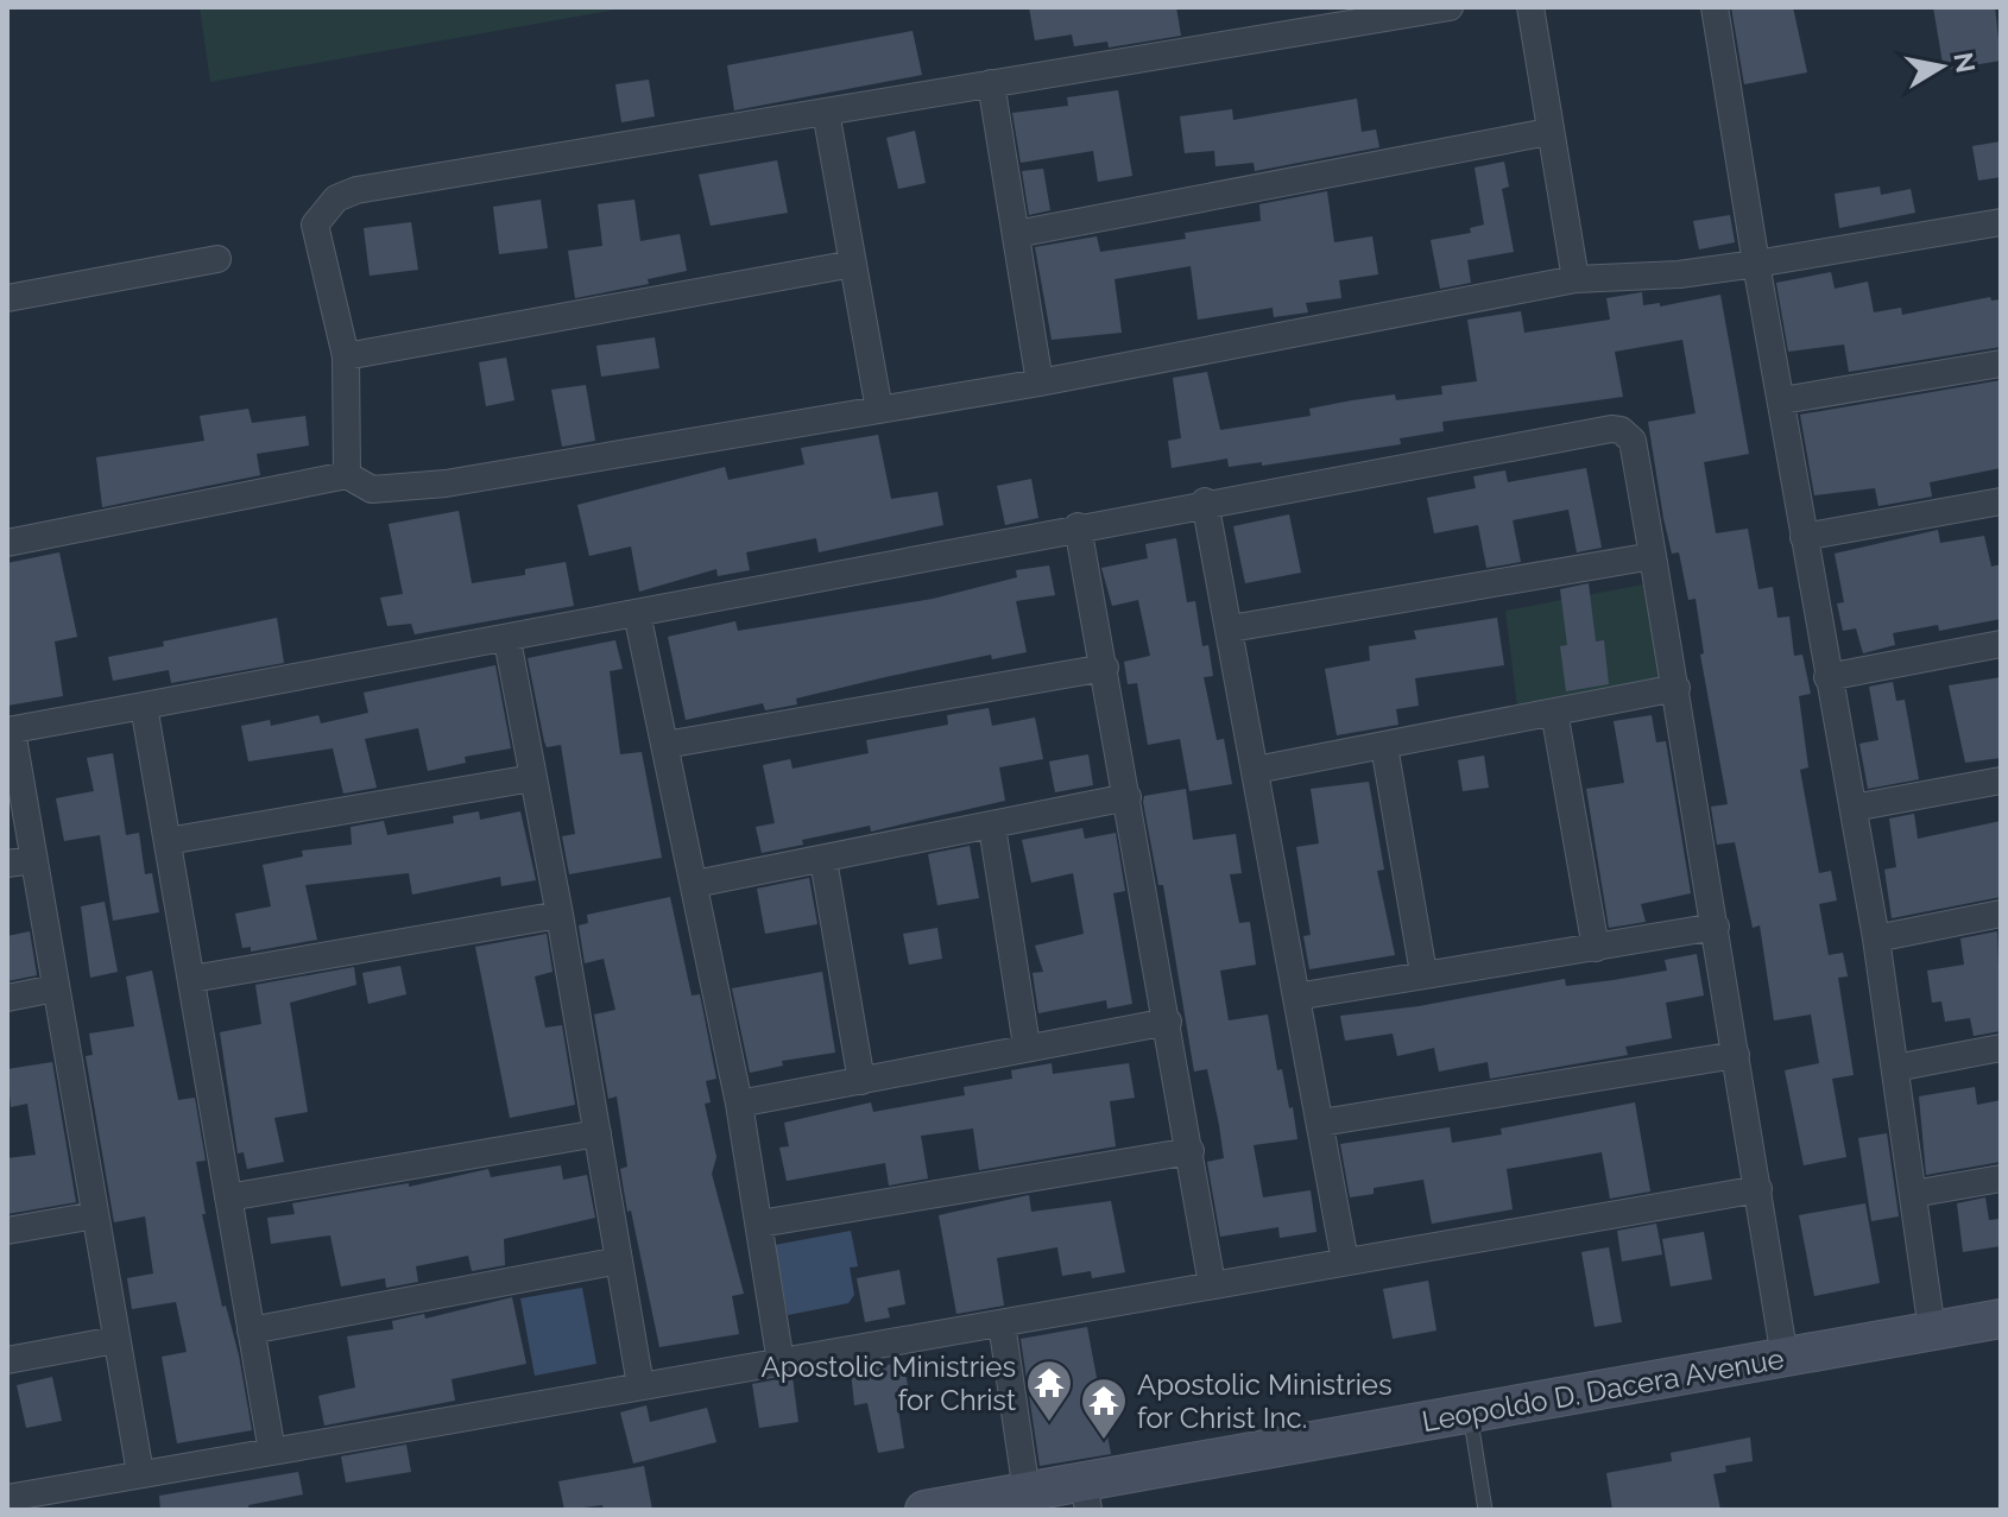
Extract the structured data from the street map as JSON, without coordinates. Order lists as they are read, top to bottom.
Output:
{
  "streets": {
    "main road": ["Leopoldo D. Dacera Avenue"]
  },
  "places": {
    "temple": ["Apostolic Ministries for Christ", "Apostolic Ministries for Christ Inc."]
  },
  "north": "right"
}
